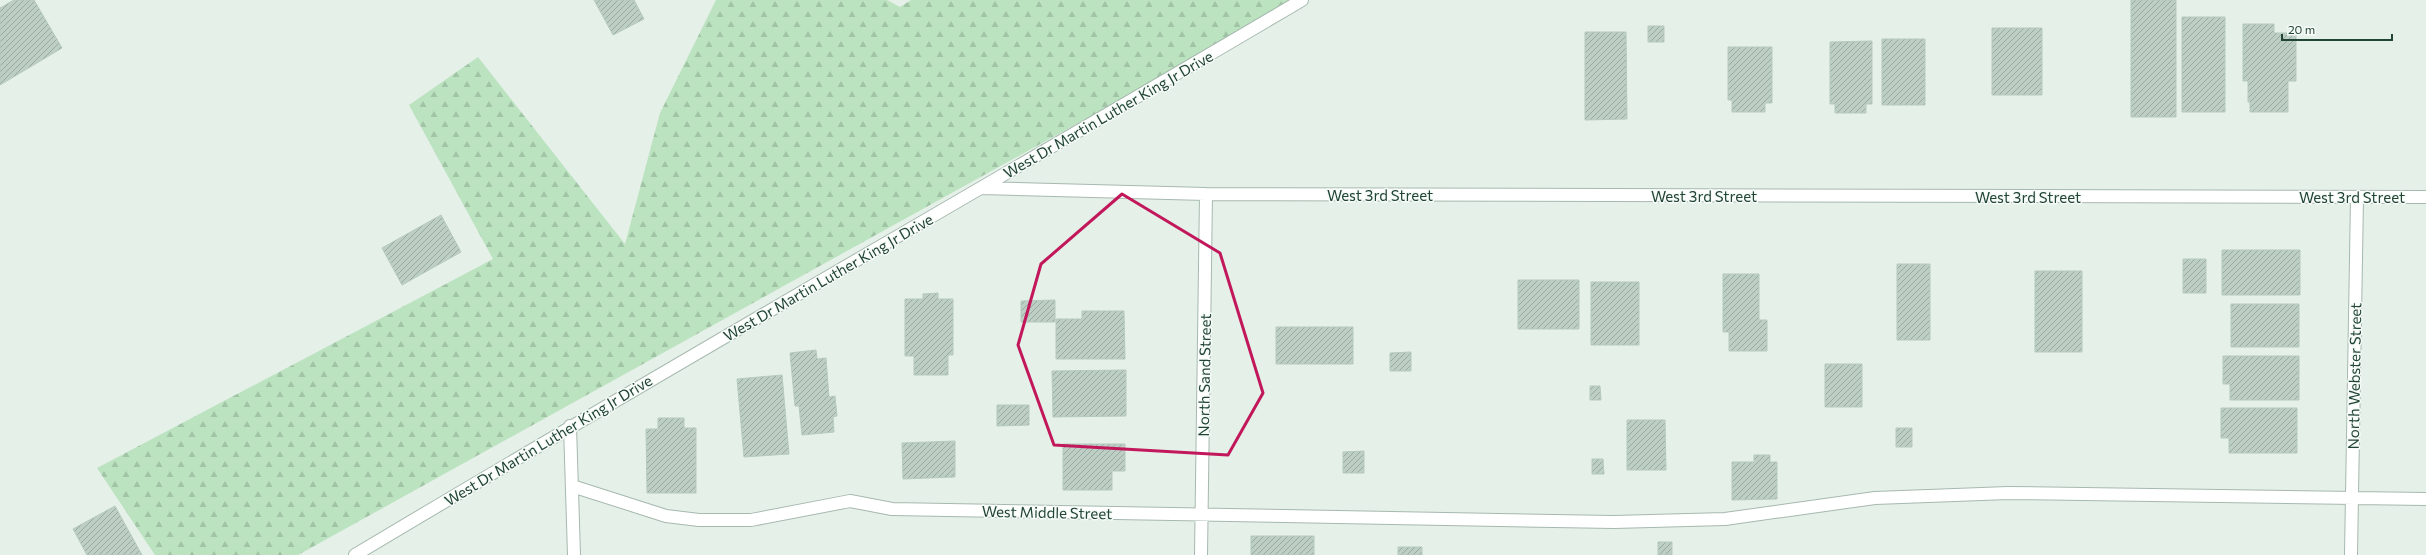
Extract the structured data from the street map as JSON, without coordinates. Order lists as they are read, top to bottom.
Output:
{
  "streets": {
    "street": [
      "West Dr Martin Luther King Jr Drive",
      "West 3rd Street",
      "North Sand Street",
      "North Webster Street",
      "West Middle Street"
    ]
  },
  "crossings": [
    ["West Dr Martin Luther King Jr Drive", "West 3rd Street"],
    ["West 3rd Street", "North Sand Street"],
    ["West 3rd Street", "North Webster Street"],
    ["North Sand Street", "West Middle Street"],
    ["North Webster Street", "West Middle Street"]
  ],
  "scale_bar": "20 m"
}
